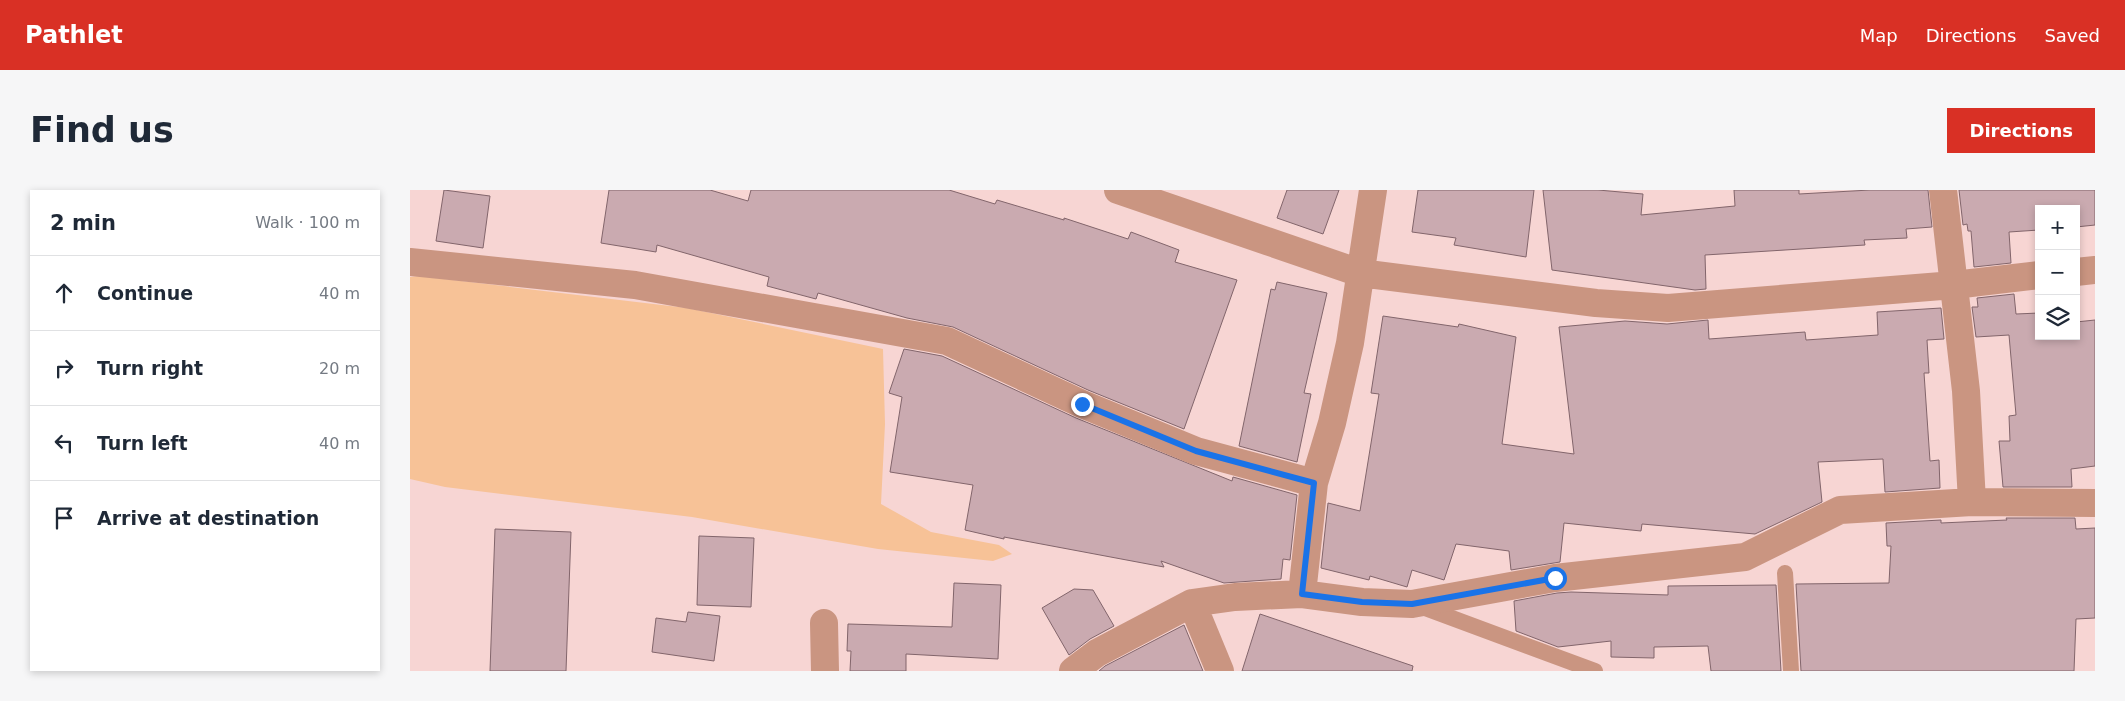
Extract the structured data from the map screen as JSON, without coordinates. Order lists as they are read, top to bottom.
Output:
{
  "page": {
    "header": "Pathlet",
    "nav": ["Map", "Directions", "Saved"],
    "buttons": "Directions",
    "title": "Find us",
    "heading": ["2 min", "Walk · 100 m"],
    "map_buttons": ["+", "−"],
    "list": [
      ["Continue", "40 m"],
      ["Turn right", "20 m"],
      ["Turn left", "40 m"],
      "Arrive at destination"
    ]
  }
}
